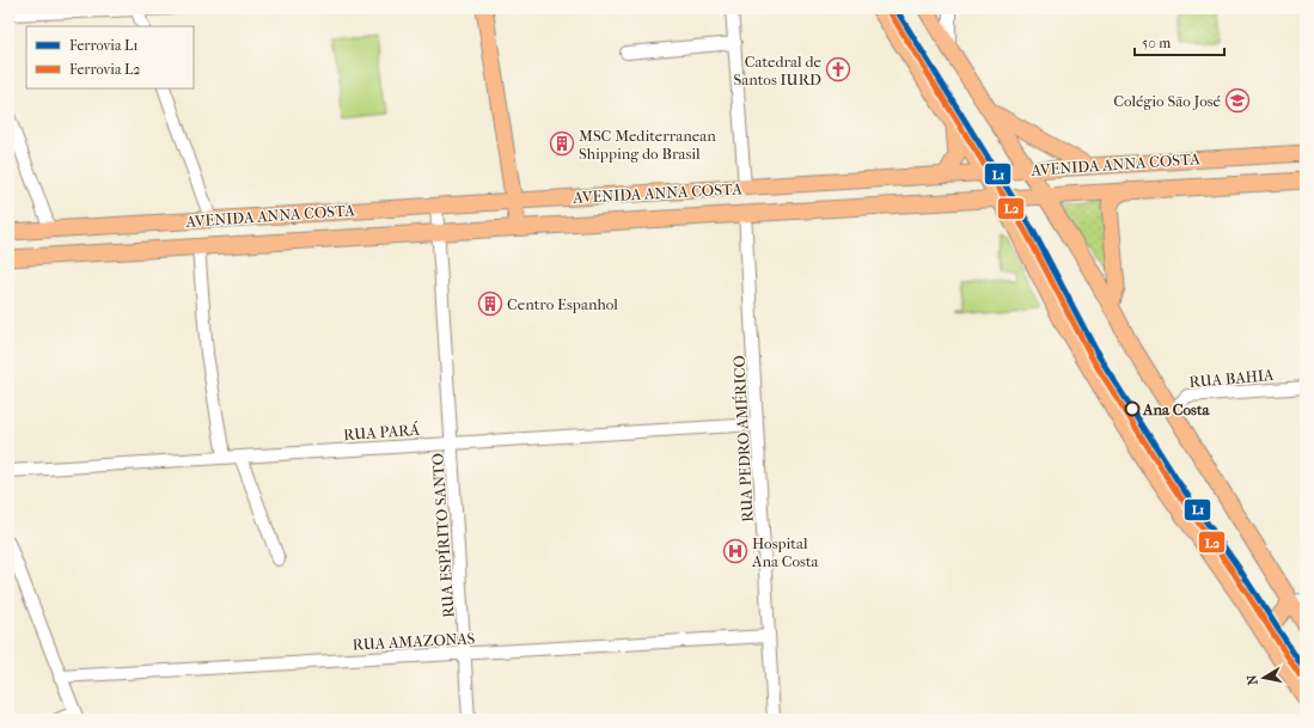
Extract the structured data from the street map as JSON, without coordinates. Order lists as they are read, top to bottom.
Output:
{
  "streets": {
    "main road": ["AVENIDA ANNA COSTA"],
    "street": [
      "RUA BAHIA",
      "RUA PARÁ",
      "RUA PEDRO AMÉRICO",
      "RUA ESPÍRITO SANTO",
      "RUA AMAZONAS"
    ]
  },
  "crossings": [
    ["AVENIDA ANNA COSTA", "RUA PEDRO AMÉRICO"],
    ["AVENIDA ANNA COSTA", "RUA ESPÍRITO SANTO"],
    ["RUA PARÁ", "RUA PEDRO AMÉRICO"],
    ["RUA PARÁ", "RUA ESPÍRITO SANTO"],
    ["RUA PEDRO AMÉRICO", "RUA AMAZONAS"],
    ["RUA ESPÍRITO SANTO", "RUA AMAZONAS"]
  ],
  "places": {
    "church": ["Catedral de Santos IURD"],
    "school or university": ["Colégio São José"],
    "building": ["MSC Mediterranean Shipping do Brasil", "Centro Espanhol"],
    "other": ["Ana Costa"],
    "hospital": ["Hospital Ana Costa"]
  },
  "lines": ["rail line L1", "rail line L2"],
  "legend": ["Ferrovia L1", "Ferrovia L2"],
  "scale_bar": "50 m",
  "north": "left"
}
